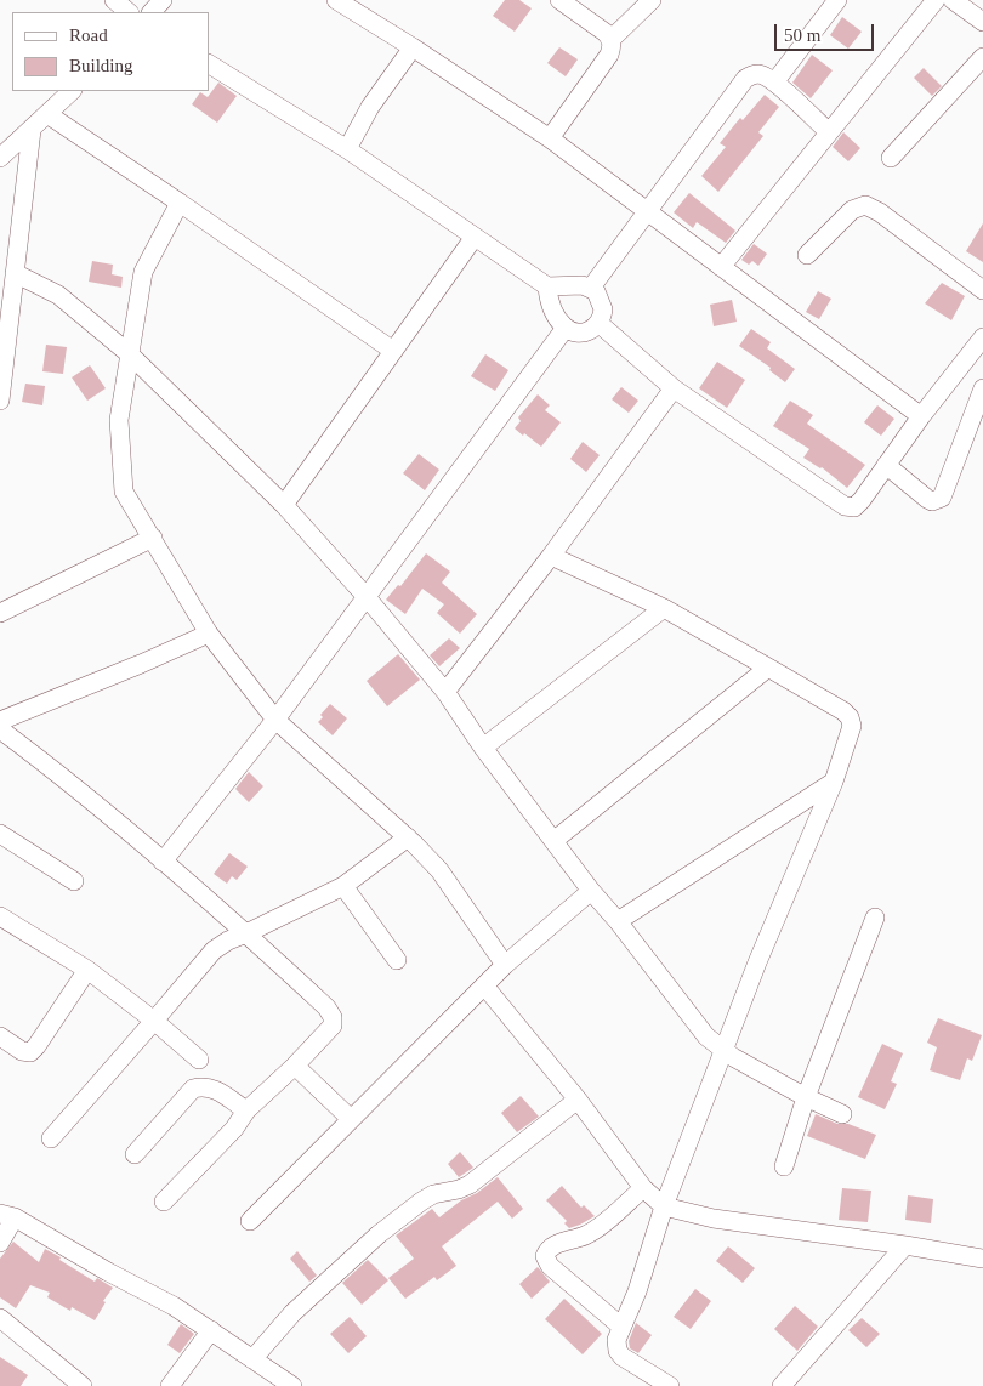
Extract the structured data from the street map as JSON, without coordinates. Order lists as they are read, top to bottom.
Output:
{
  "legend": ["Road", "Building"],
  "scale_bar": "50 m"
}
